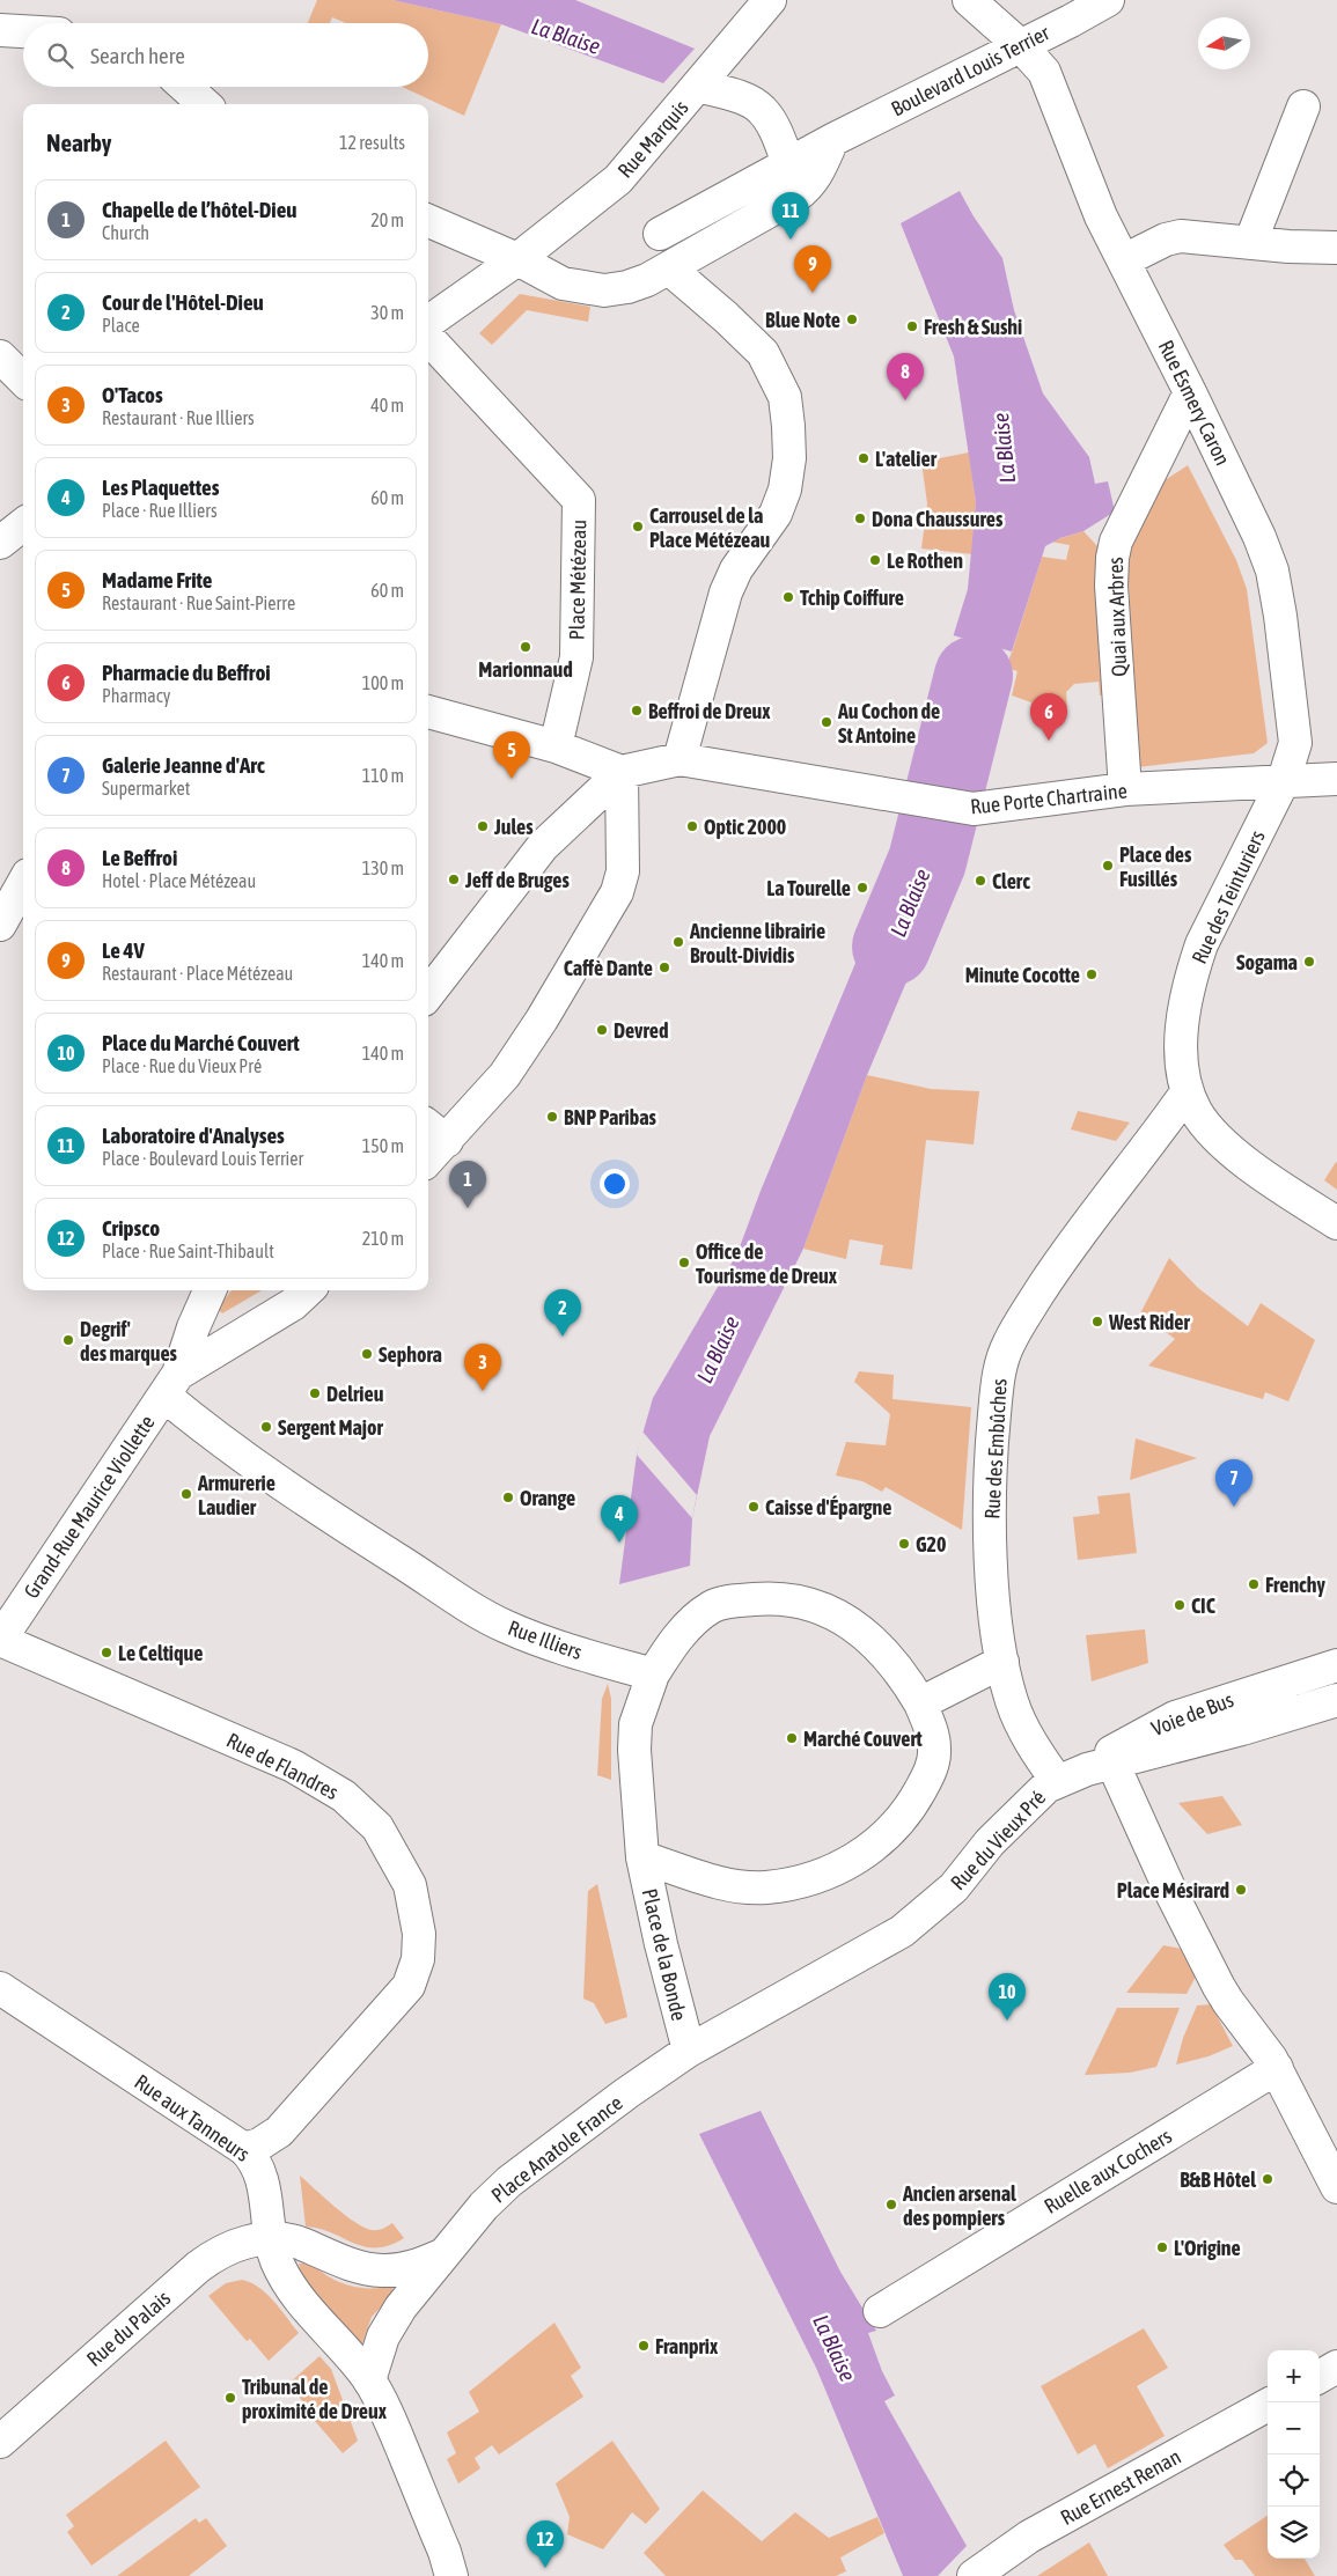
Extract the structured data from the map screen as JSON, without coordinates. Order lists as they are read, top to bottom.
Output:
{
  "streets": {
    "street": [
      "Boulevard Louis Terrier",
      "Rue Marquis",
      "Rue Esmery Caron",
      "Place Métézeau",
      "Quai aux Arbres",
      "Rue Porte Chartraine",
      "Rue des Teinturiers",
      "Rue des Embûches",
      "Grand-Rue Maurice Viollette",
      "Rue Illiers",
      "Voie de Bus",
      "Rue de Flandres",
      "Rue du Vieux Pré",
      "Place de la Bonde",
      "Rue aux Tanneurs",
      "Place Anatole France",
      "Ruelle aux Cochers",
      "Rue du Palais",
      "Rue Ernest Renan"
    ]
  },
  "crossings": [
    ["Boulevard Louis Terrier", "Rue Esmery Caron"],
    ["Rue Esmery Caron", "Quai aux Arbres"],
    ["Rue Esmery Caron", "Rue Porte Chartraine"],
    ["Rue Esmery Caron", "Rue des Teinturiers"],
    ["Quai aux Arbres", "Rue Porte Chartraine"],
    ["Rue Porte Chartraine", "Rue des Teinturiers"],
    ["Rue des Teinturiers", "Rue des Embûches"],
    ["Rue des Embûches", "Voie de Bus"],
    ["Rue des Embûches", "Rue du Vieux Pré"],
    ["Grand-Rue Maurice Viollette", "Rue Illiers"],
    ["Grand-Rue Maurice Viollette", "Rue de Flandres"],
    ["Rue Illiers", "Place de la Bonde"],
    ["Voie de Bus", "Rue du Vieux Pré"],
    ["Rue de Flandres", "Rue aux Tanneurs"],
    ["Rue du Vieux Pré", "Place de la Bonde"],
    ["Rue du Vieux Pré", "Place Anatole France"],
    ["Place de la Bonde", "Place Anatole France"],
    ["Rue aux Tanneurs", "Place Anatole France"],
    ["Rue aux Tanneurs", "Rue du Palais"]
  ],
  "water": ["La Blaise"],
  "places": [
    "Blue Note",
    "Fresh & Sushi",
    "L'atelier",
    "Dona Chaussures",
    "Carrousel de la Place Métézeau",
    "Le Rothen",
    "Tchip Coiffure",
    "Marionnaud",
    "Beffroi de Dreux",
    "Au Cochon de St Antoine",
    "Jules",
    "Optic 2000",
    "Place des Fusillés",
    "Jeff de Bruges",
    "Clerc",
    "La Tourelle",
    "Ancienne librairie Broult-Dividis",
    "Sogama",
    "Caffè Dante",
    "Minute Cocotte",
    "Devred",
    "BNP Paribas",
    "Office de Tourisme de Dreux",
    "West Rider",
    "Degrif' des marques",
    "Sephora",
    "Delrieu",
    "Sergent Major",
    "Armurerie Laudier",
    "Orange",
    "Caisse d'Épargne",
    "G20",
    "Frenchy",
    "CIC",
    "Le Celtique",
    "Marché Couvert",
    "Place Mésirard",
    "B&B Hôtel",
    "Ancien arsenal des pompiers",
    "L'Origine",
    "Franprix",
    "Tribunal de proximité de Dreux"
  ],
  "north": "left",
  "page": {
    "search": "Search here",
    "heading": ["Nearby", "12 results"],
    "list": [
      {
        "mark": "1",
        "name": "Chapelle de l’hôtel-Dieu",
        "note": "Church",
        "value": "20 m"
      },
      {
        "mark": "2",
        "name": "Cour de l'Hôtel-Dieu",
        "note": "Place",
        "value": "30 m"
      },
      {
        "mark": "3",
        "name": "O'Tacos",
        "note": "Restaurant · Rue Illiers",
        "value": "40 m"
      },
      {
        "mark": "4",
        "name": "Les Plaquettes",
        "note": "Place · Rue Illiers",
        "value": "60 m"
      },
      {
        "mark": "5",
        "name": "Madame Frite",
        "note": "Restaurant · Rue Saint-Pierre",
        "value": "60 m"
      },
      {
        "mark": "6",
        "name": "Pharmacie du Beffroi",
        "note": "Pharmacy",
        "value": "100 m"
      },
      {
        "mark": "7",
        "name": "Galerie Jeanne d'Arc",
        "note": "Supermarket",
        "value": "110 m"
      },
      {
        "mark": "8",
        "name": "Le Beffroi",
        "note": "Hotel · Place Métézeau",
        "value": "130 m"
      },
      {
        "mark": "9",
        "name": "Le 4V",
        "note": "Restaurant · Place Métézeau",
        "value": "140 m"
      },
      {
        "mark": "10",
        "name": "Place du Marché Couvert",
        "note": "Place · Rue du Vieux Pré",
        "value": "140 m"
      },
      {
        "mark": "11",
        "name": "Laboratoire d'Analyses",
        "note": "Place · Boulevard Louis Terrier",
        "value": "150 m"
      },
      {
        "mark": "12",
        "name": "Cripsco",
        "note": "Place · Rue Saint-Thibault",
        "value": "210 m"
      }
    ],
    "pins": [
      "11",
      "9",
      "8",
      "6",
      "5",
      "1",
      "2",
      "3",
      "7",
      "4",
      "10",
      "12"
    ],
    "map_buttons": ["+", "−"]
  }
}
